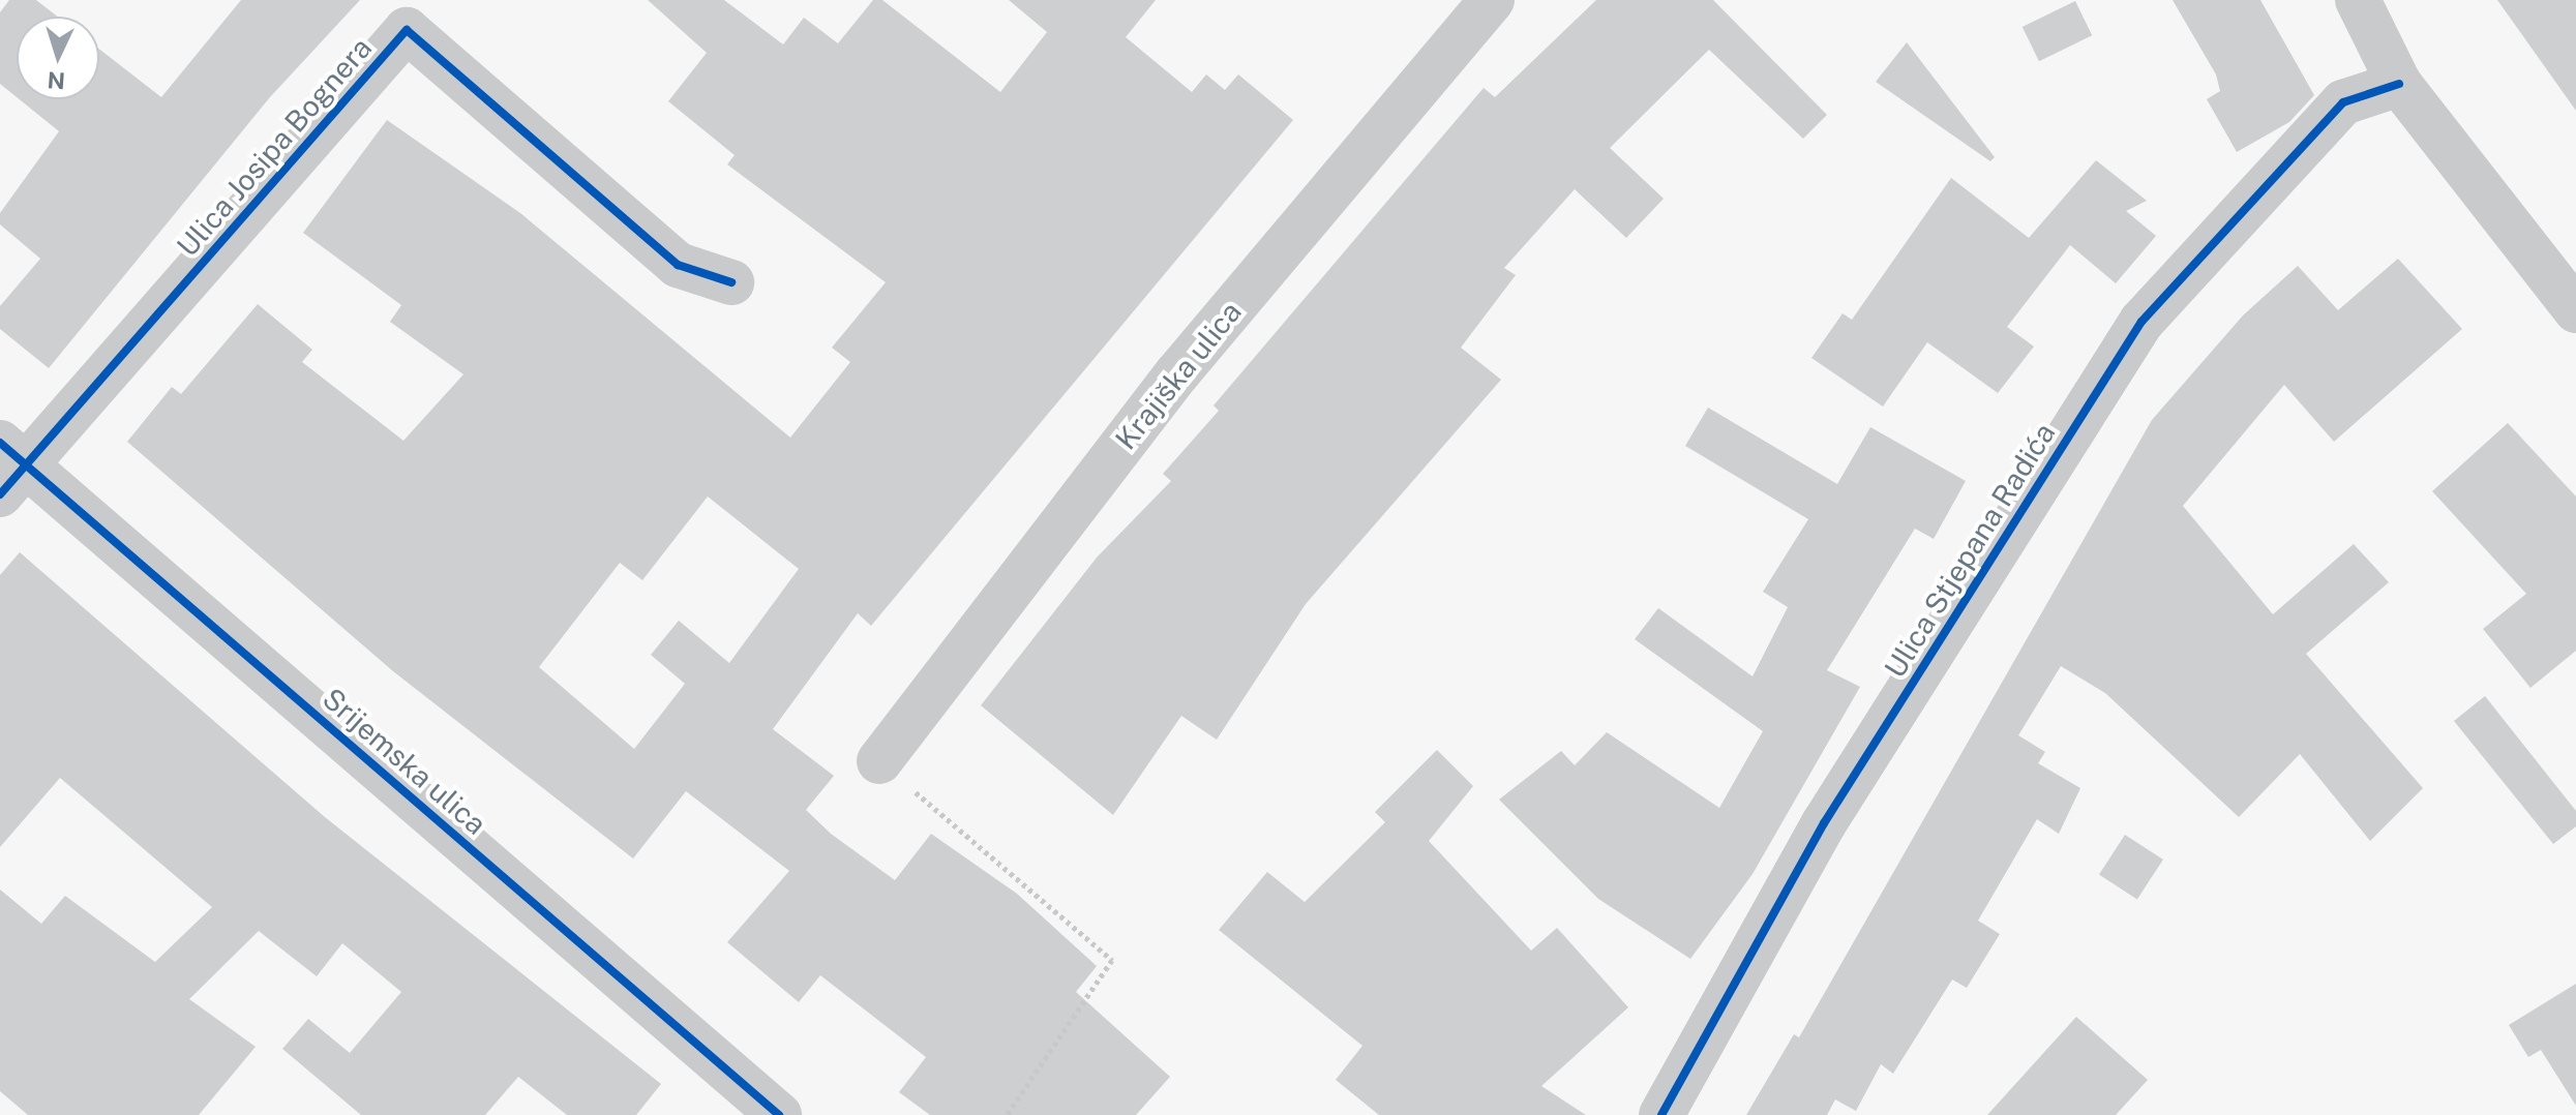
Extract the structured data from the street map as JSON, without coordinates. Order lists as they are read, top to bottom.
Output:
{
  "streets": {
    "street": [
      "Ulica Josipa Bognera",
      "Krajiška ulica",
      "Ulica Stjepana Radića",
      "Srijemska ulica"
    ]
  },
  "crossings": [
    ["Ulica Josipa Bognera", "Srijemska ulica"]
  ],
  "north": "bottom"
}
